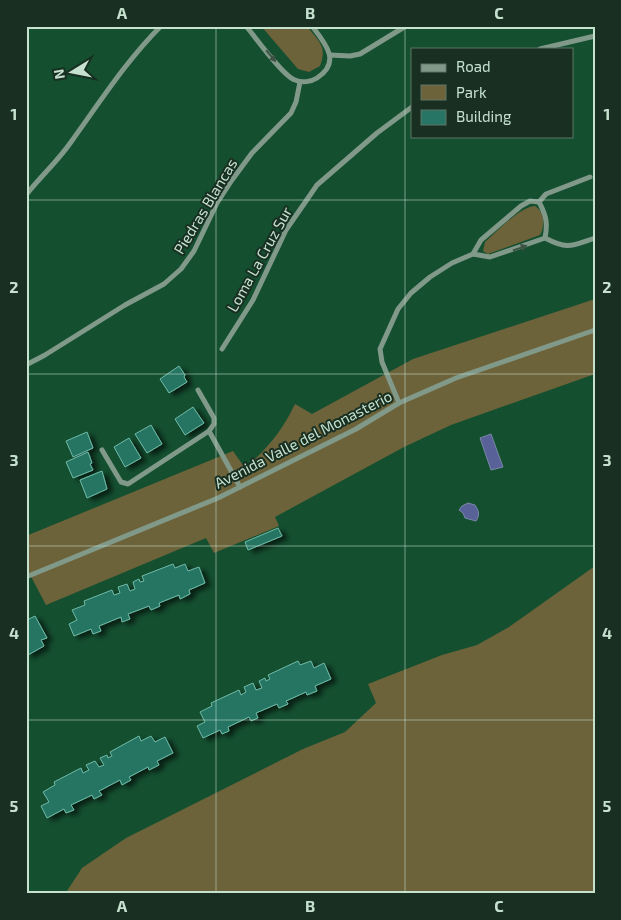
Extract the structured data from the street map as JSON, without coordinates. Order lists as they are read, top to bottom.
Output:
{
  "streets": {
    "street": ["Piedras Blancas", "Loma La Cruz Sur", "Avenida Valle del Monasterio"]
  },
  "legend": ["Road", "Park", "Building"],
  "north": "left",
  "grid": {
    "columns": ["A", "B", "C"],
    "rows": [
      "1",
      "2",
      "3",
      "4",
      "5"
    ]
  }
}
